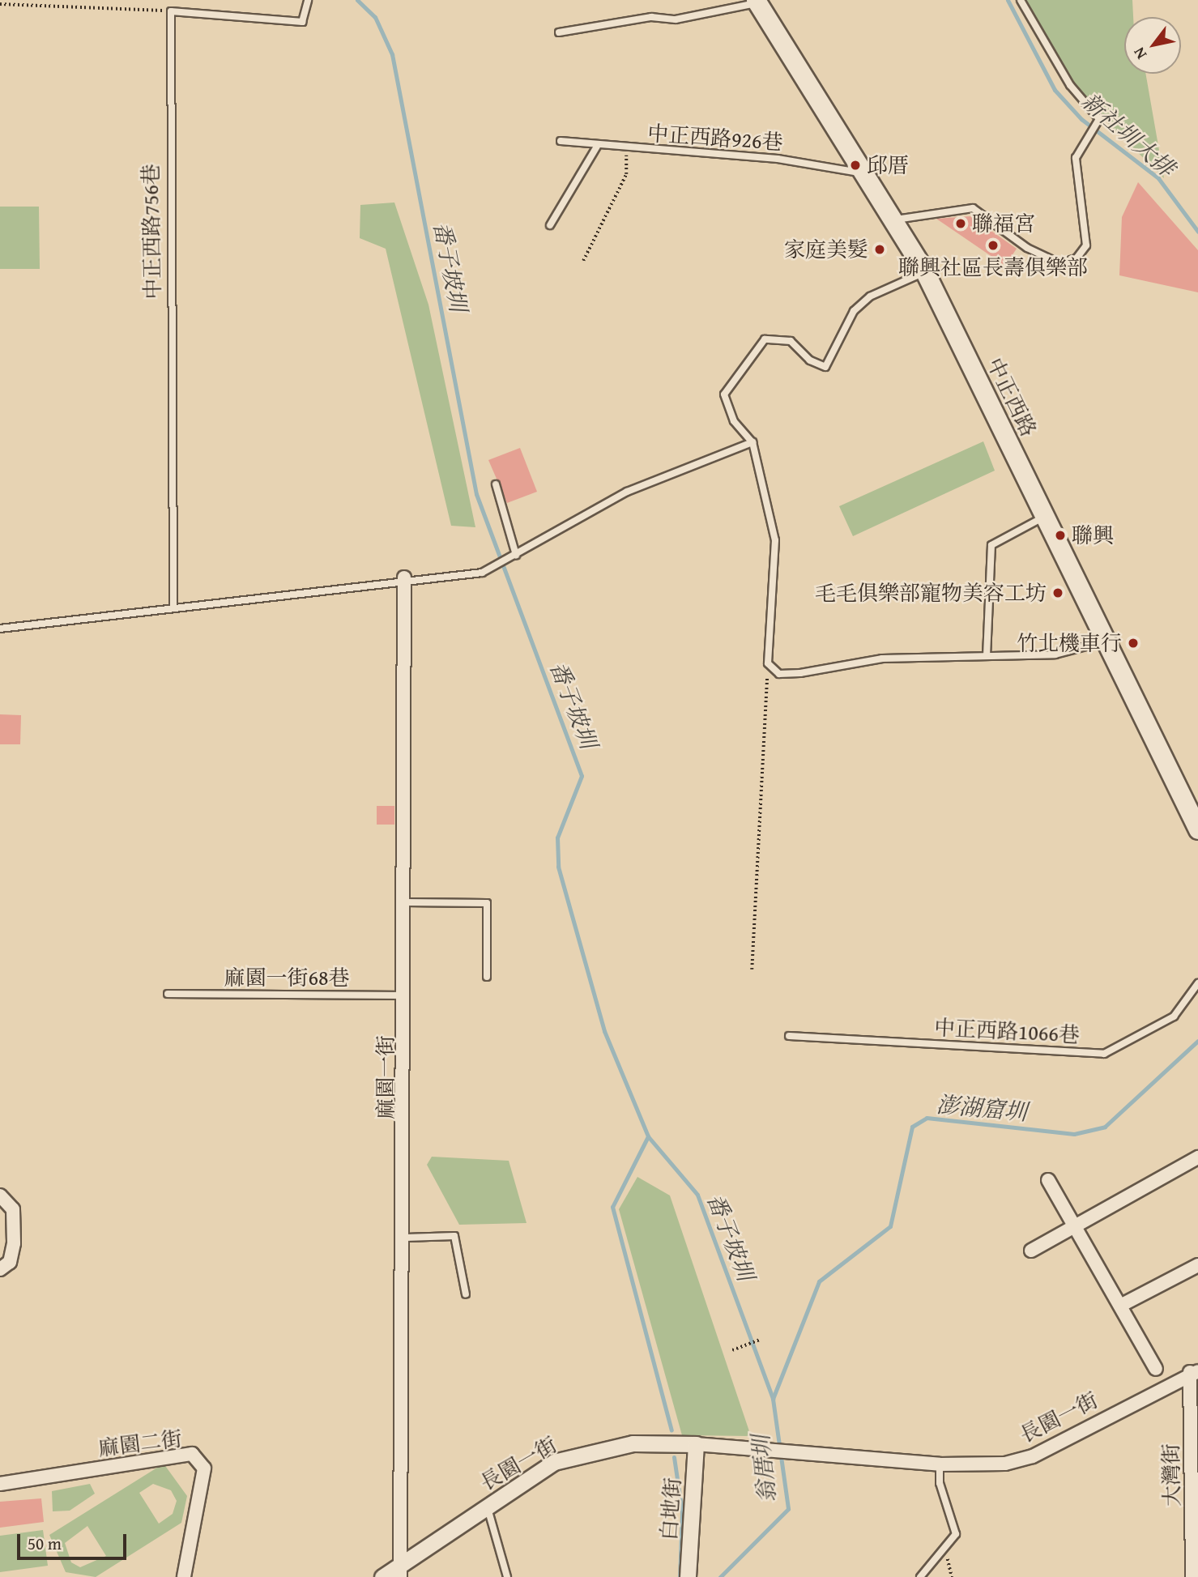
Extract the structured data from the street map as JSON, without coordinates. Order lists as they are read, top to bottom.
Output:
{
  "streets": {
    "main road": ["中正西路"],
    "street": [
      "麻園一街",
      "長園一街",
      "麻園二街",
      "大灣街",
      "白地街"
    ],
    "lane": [
      "中正西路926巷",
      "中正西路756巷",
      "麻園一街68巷",
      "中正西路1066巷"
    ]
  },
  "crossings": [
    ["中正西路926巷", "中正西路"],
    ["麻園一街68巷", "麻園一街"],
    ["麻園一街", "長園一街"],
    ["長園一街", "大灣街"],
    ["長園一街", "白地街"]
  ],
  "water": [
    "新社圳大排",
    "番子坡圳",
    "澎湖窟圳",
    "翁厝圳"
  ],
  "places": [
    "邱厝",
    "聯福宮",
    "聯興社區長壽俱樂部",
    "家庭美髮",
    "聯興",
    "毛毛俱樂部寵物美容工坊",
    "竹北機車行"
  ],
  "scale_bar": "50 m",
  "north": "bottom left"
}
